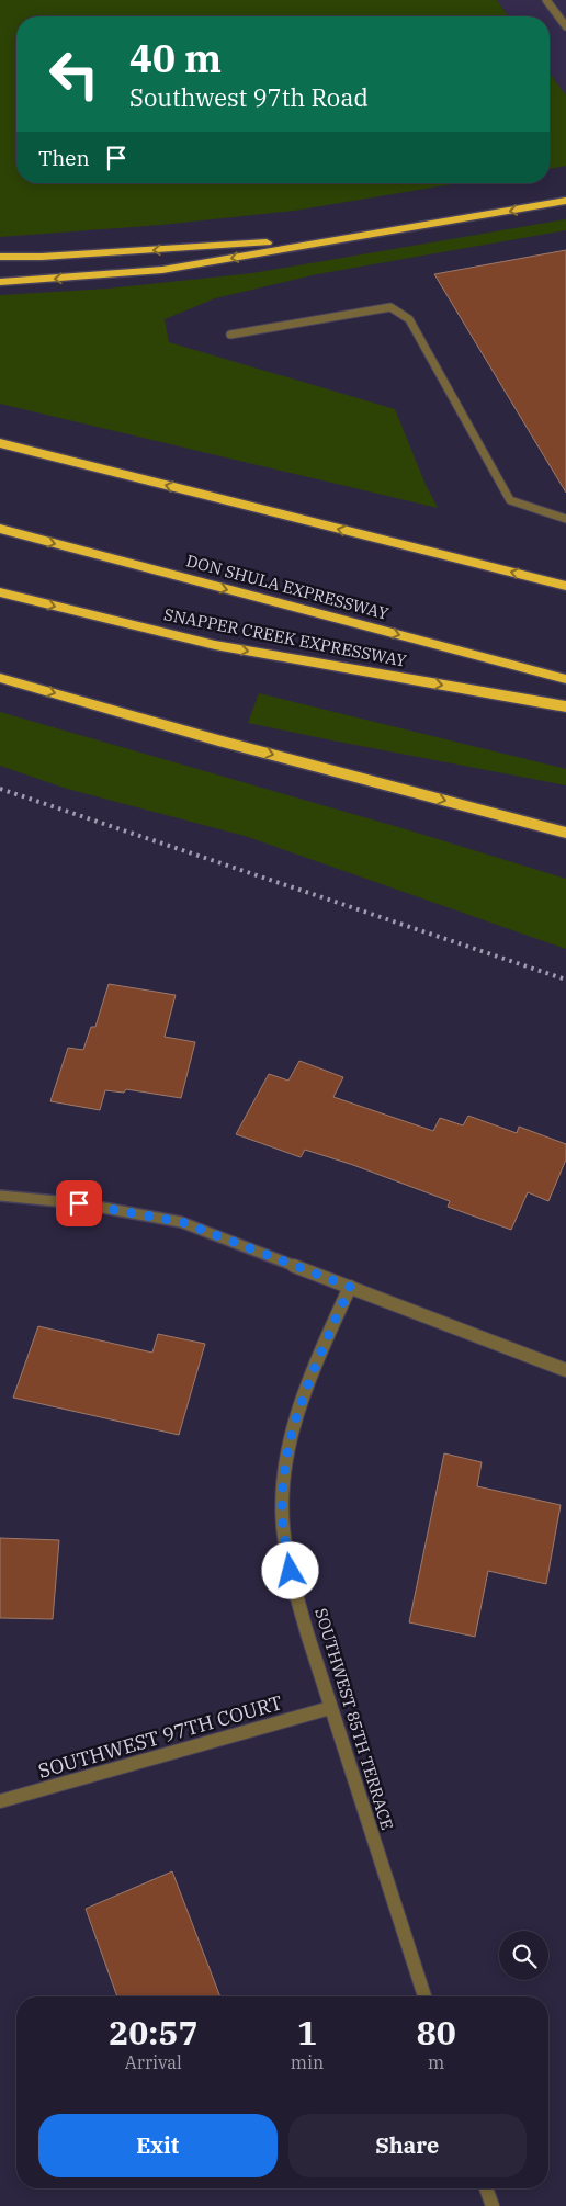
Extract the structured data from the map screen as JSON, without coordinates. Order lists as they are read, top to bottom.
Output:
{
  "streets": {
    "highway": ["DON SHULA EXPRESSWAY", "SNAPPER CREEK EXPRESSWAY"],
    "street": ["SOUTHWEST 85TH TERRACE", "SOUTHWEST 97TH COURT"]
  },
  "crossings": [
    ["SOUTHWEST 85TH TERRACE", "SOUTHWEST 97TH COURT"]
  ],
  "page": {
    "turn": ["40 m", "Southwest 97th Road"],
    "then": "Then",
    "eta": [
      "20:57",
      "Arrival",
      "1",
      "min",
      "80",
      "m"
    ],
    "buttons": ["Exit", "Share"]
  }
}
